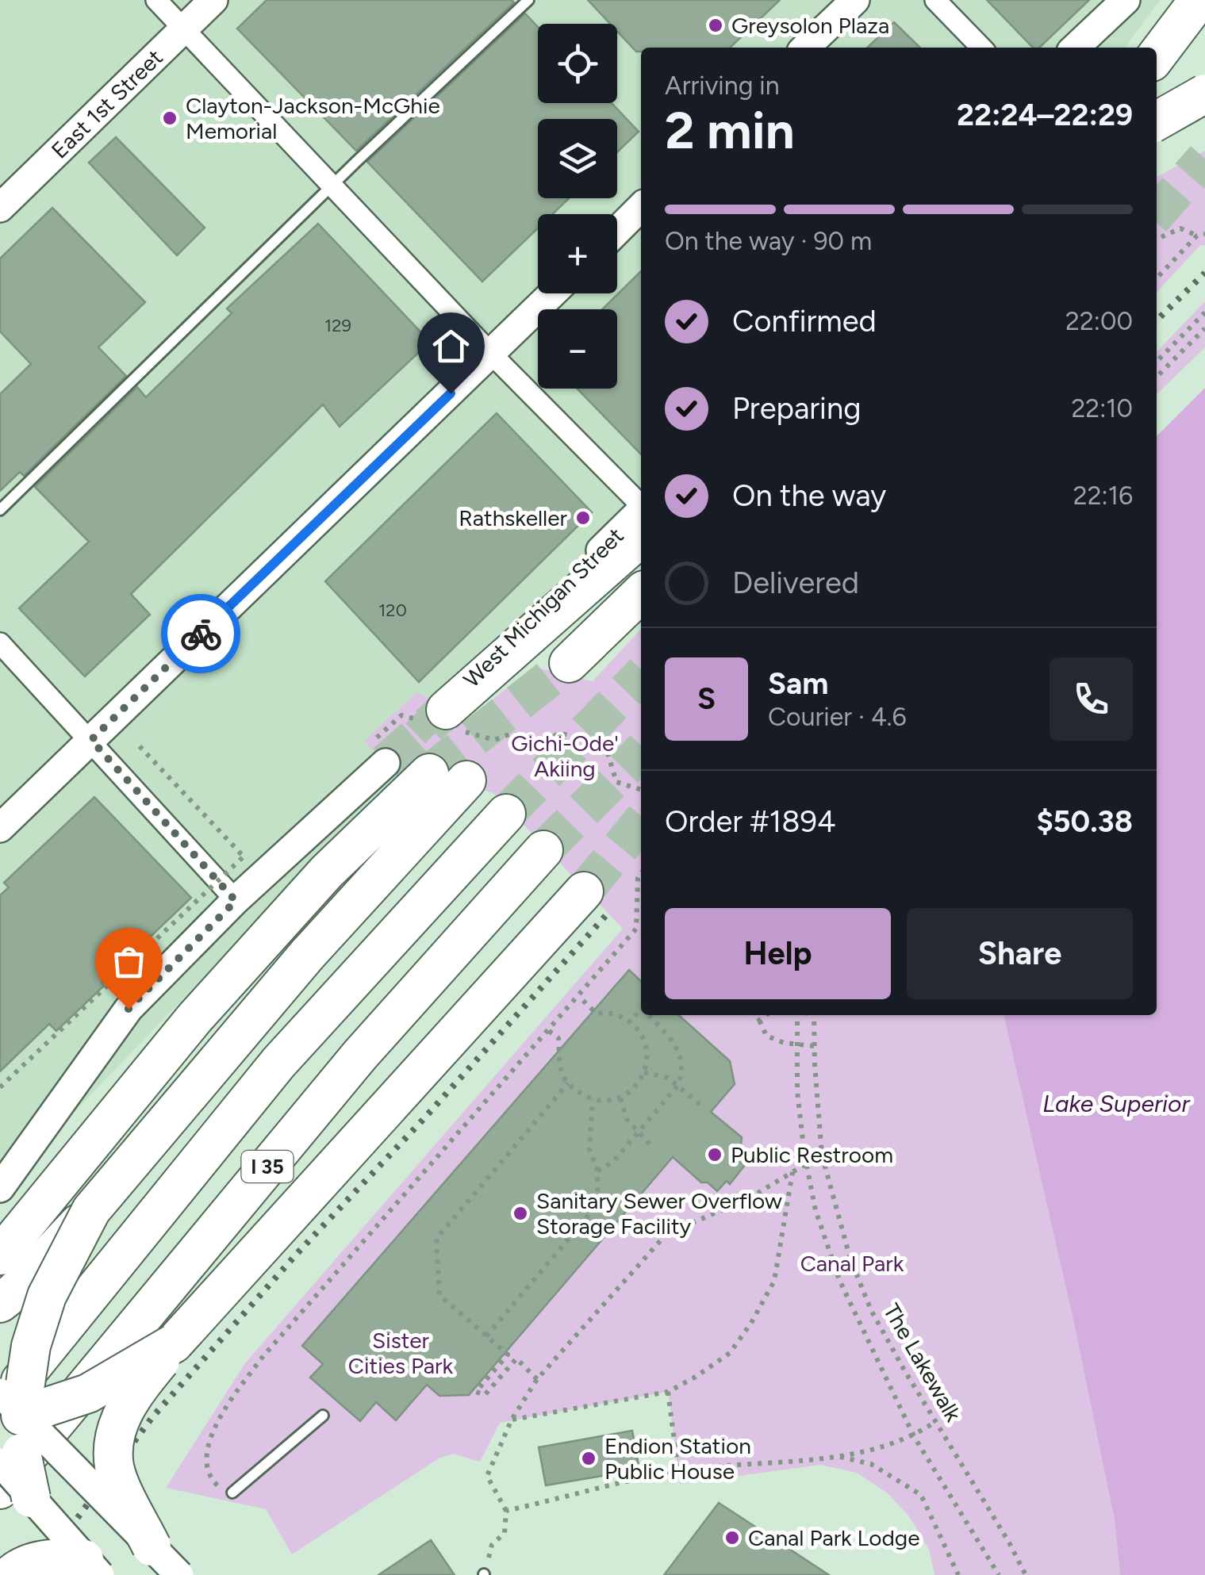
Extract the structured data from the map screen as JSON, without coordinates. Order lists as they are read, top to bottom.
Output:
{
  "streets": {
    "highway": ["I 35"],
    "street": ["East 1st Street", "West Michigan Street"],
    "path": ["The Lakewalk"]
  },
  "water": ["Lake Superior"],
  "parks": ["Gichi-Ode' Akiing", "Canal Park", "Sister Cities Park"],
  "places": [
    "Greysolon Plaza",
    "Clayton-Jackson-McGhie Memorial",
    "Rathskeller",
    "Public Restroom",
    "Sanitary Sewer Overflow Storage Facility",
    "Endion Station Public House",
    "Canal Park Lodge"
  ],
  "house_numbers": ["129", "120"],
  "page": {
    "map_buttons": ["+", "−"],
    "heading": ["2 min", "Arriving in", "22:24–22:29"],
    "panel": [
      "Sam",
      "Courier · 4.6",
      "Order #1894",
      "$50.38"
    ],
    "bar": "On the way · 90 m",
    "list": [
      ["Confirmed", "22:00"],
      ["Preparing", "22:10"],
      ["On the way", "22:16"],
      "Delivered"
    ],
    "round": "S",
    "buttons": ["Help", "Share"]
  }
}
